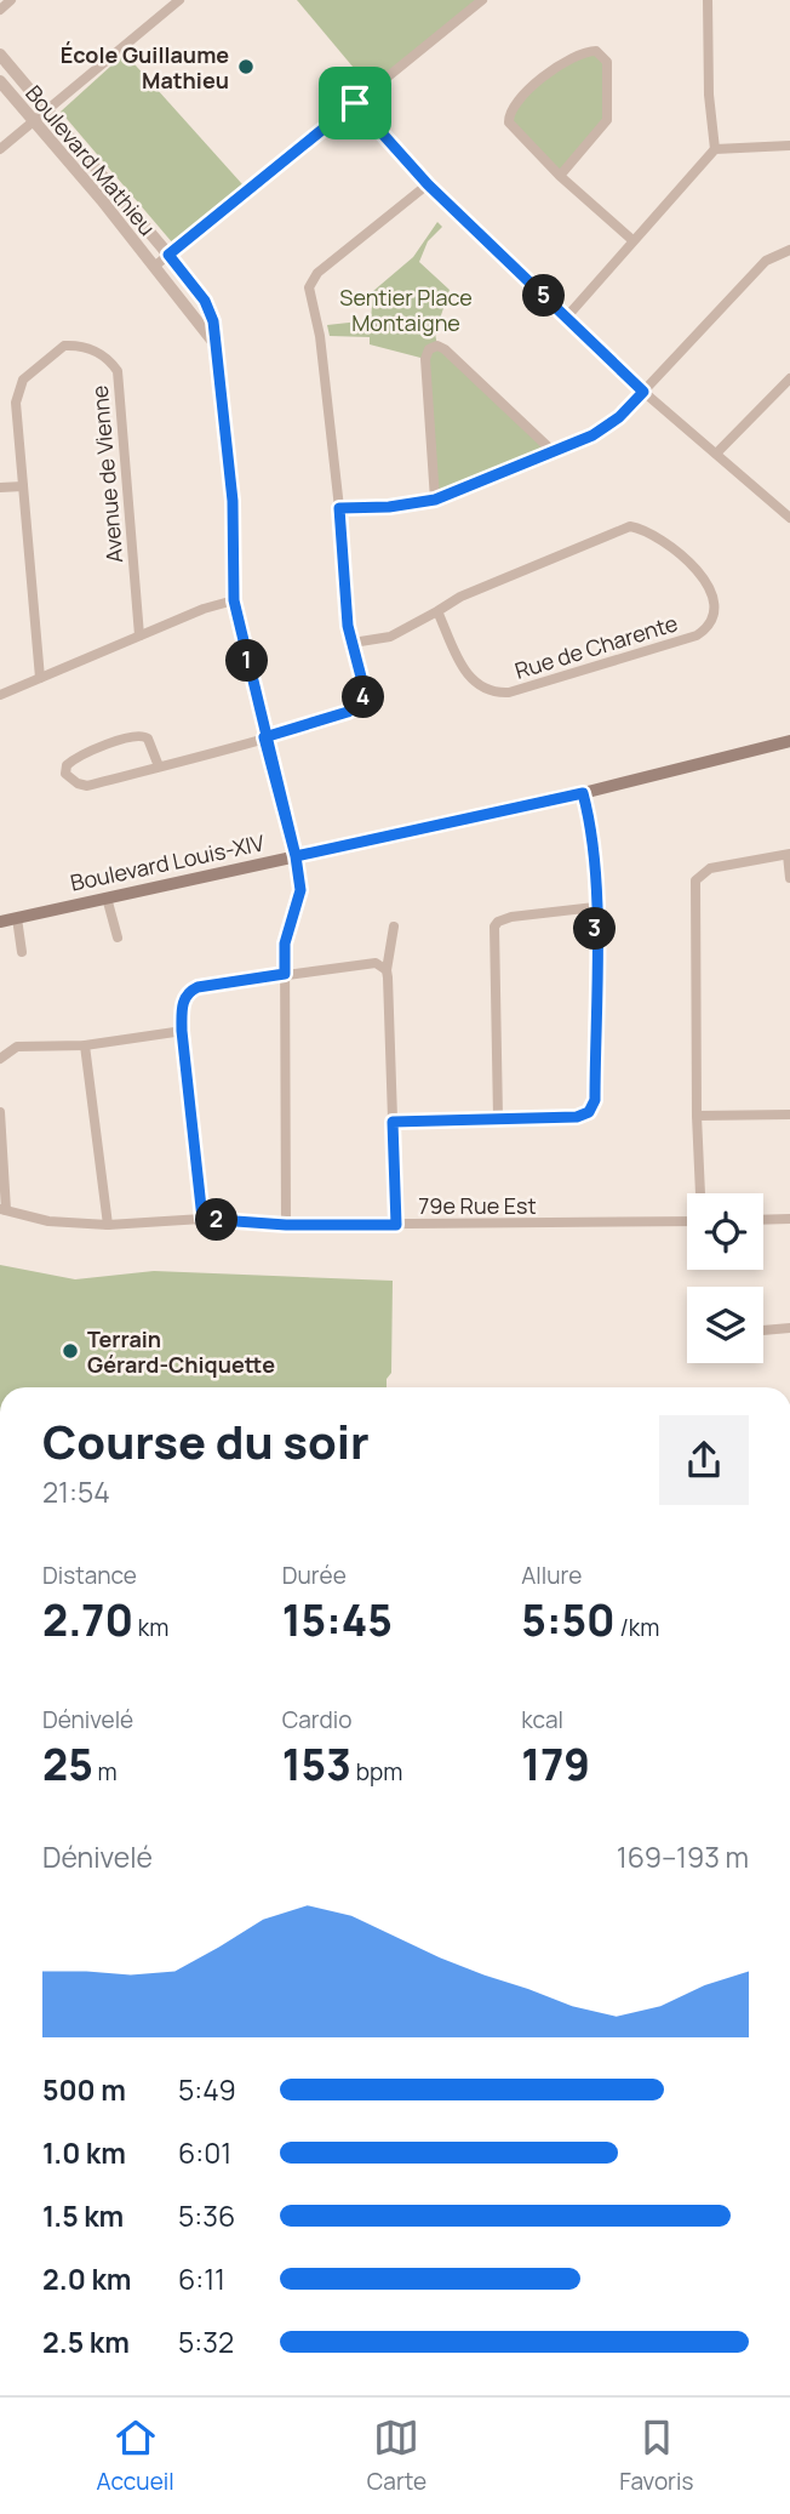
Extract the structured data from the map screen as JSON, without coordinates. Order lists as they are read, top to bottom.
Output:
{
  "streets": {
    "main road": ["Boulevard Louis-XIV"],
    "street": [
      "Boulevard Mathieu",
      "Avenue de Vienne",
      "Rue de Charente",
      "79e Rue Est"
    ]
  },
  "crossings": [
    ["Boulevard Mathieu", "Boulevard Louis-XIV"],
    ["Boulevard Mathieu", "79e Rue Est"]
  ],
  "parks": ["Sentier Place Montaigne"],
  "places": ["École Guillaume Mathieu", "Terrain Gérard-Chiquette"],
  "page": {
    "pins": [
      "5",
      "1",
      "4",
      "3",
      "2"
    ],
    "heading": ["Course du soir", "21:54"],
    "stats": [
      ["Distance", "2.70 km"],
      ["Durée", "15:45"],
      ["Allure", "5:50 /km"],
      ["Dénivelé", "25 m"],
      ["Cardio", "153 bpm"],
      ["kcal", "179"]
    ],
    "chart": ["Dénivelé", "169–193 m"],
    "list": [
      {
        "name": "500 m",
        "note": "5:49"
      },
      {
        "name": "1.0 km",
        "note": "6:01"
      },
      {
        "name": "1.5 km",
        "note": "5:36"
      },
      {
        "name": "2.0 km",
        "note": "6:11"
      },
      {
        "name": "2.5 km",
        "note": "5:32"
      }
    ],
    "tabs": ["Accueil", "Carte", "Favoris"]
  }
}
